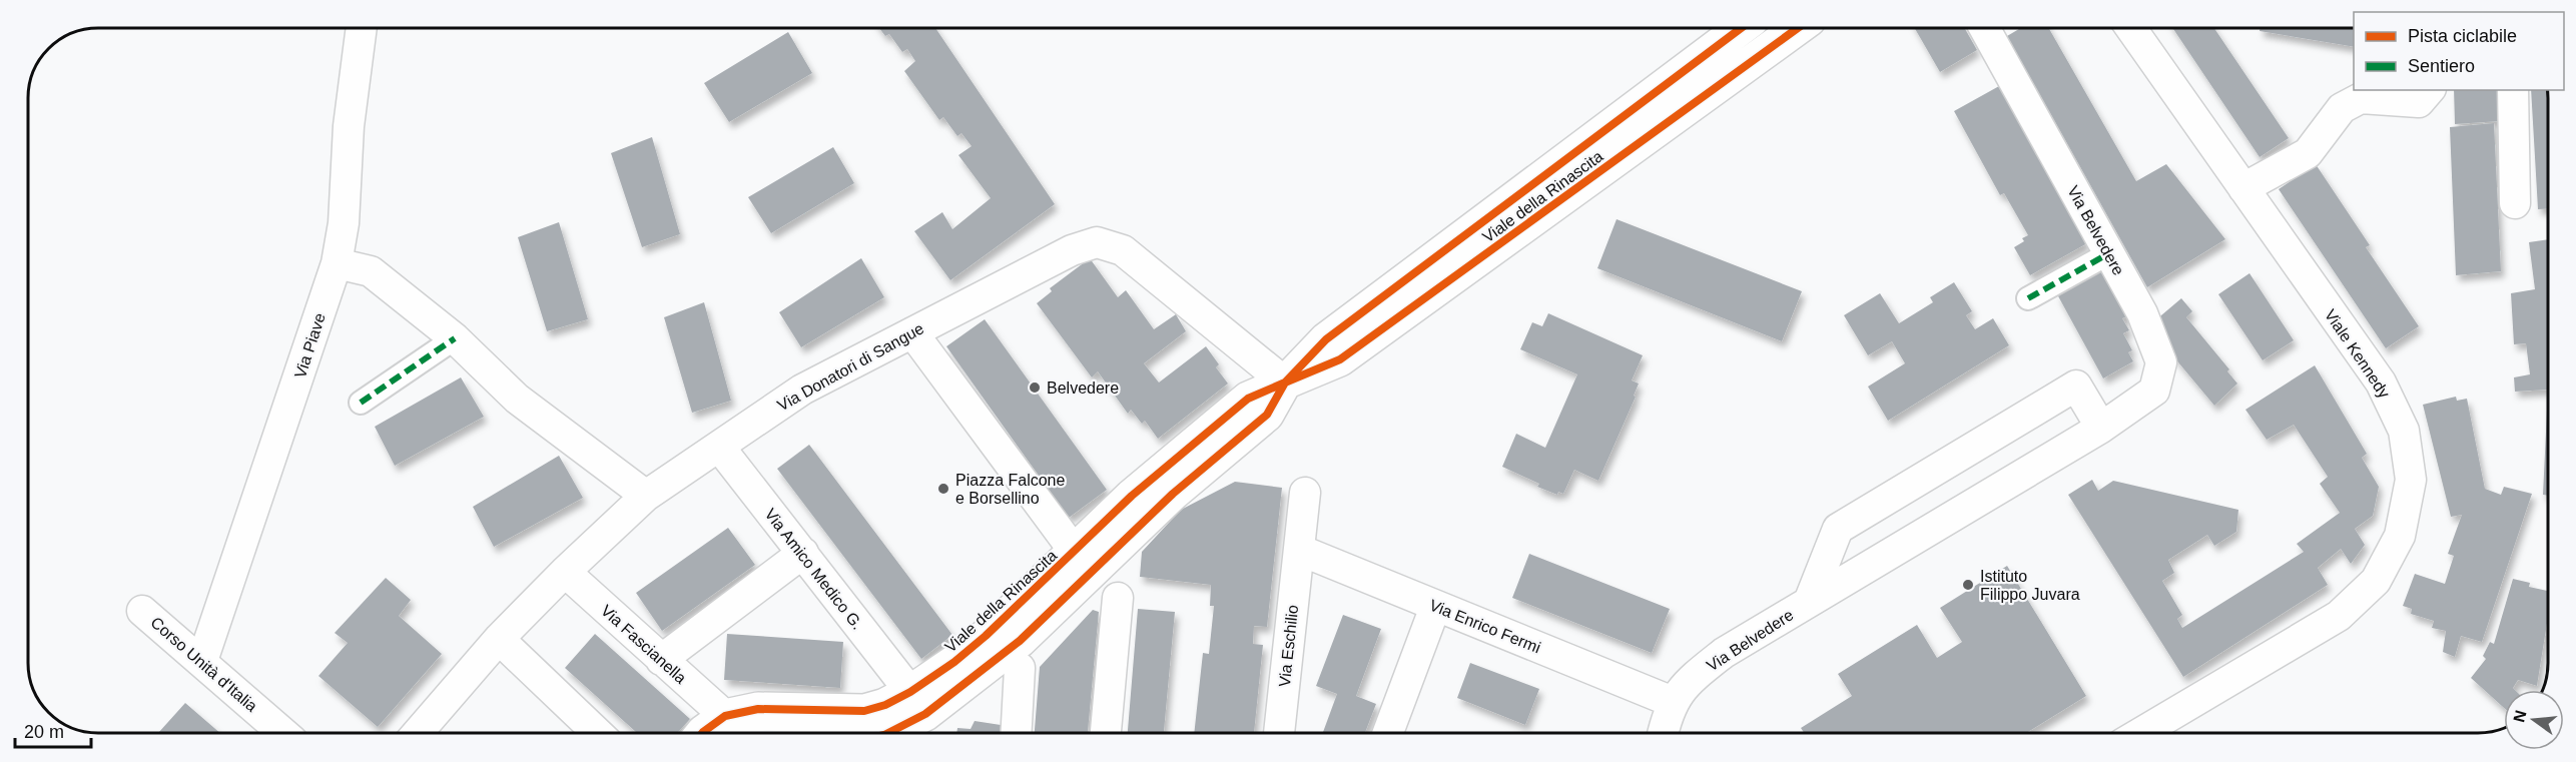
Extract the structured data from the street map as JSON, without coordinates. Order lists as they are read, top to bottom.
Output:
{
  "streets": {
    "street": [
      "Viale della Rinascita",
      "Via Belvedere",
      "Via Piave",
      "Viale Kennedy",
      "Via Donatori di Sangue",
      "Via Amico Medico G.",
      "Via Enrico Fermi",
      "Via Fascianella",
      "Via Eschilio",
      "Corso Unità d'Italia"
    ]
  },
  "crossings": [
    ["Viale della Rinascita", "Via Donatori di Sangue"],
    ["Viale della Rinascita", "Via Amico Medico G."],
    ["Viale della Rinascita", "Via Fascianella"],
    ["Via Belvedere", "Via Enrico Fermi"],
    ["Via Piave", "Corso Unità d'Italia"],
    ["Via Donatori di Sangue", "Via Amico Medico G."],
    ["Via Donatori di Sangue", "Via Fascianella"],
    ["Via Enrico Fermi", "Via Eschilio"]
  ],
  "places": ["Belvedere", "Piazza Falcone e Borsellino", "Istituto Filippo Juvara"],
  "legend": ["Pista ciclabile", "Sentiero"],
  "scale_bar": "20 m",
  "north": "left"
}
